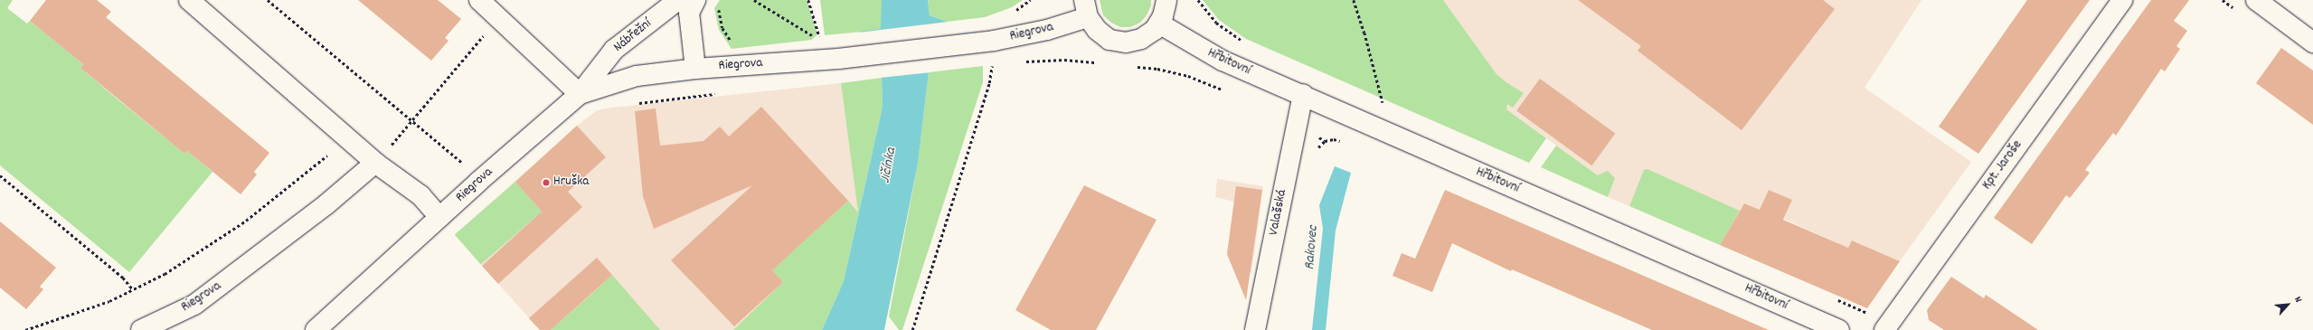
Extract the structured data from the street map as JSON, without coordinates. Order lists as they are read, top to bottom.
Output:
{
  "streets": {
    "street": [
      "Riegrova",
      "Nábřežní",
      "Hřbitovní",
      "Kpt. Jaroše",
      "Valašská"
    ]
  },
  "crossings": [
    ["Riegrova", "Nábřežní"],
    ["Hřbitovní", "Valašská"]
  ],
  "water": ["Jičínka", "Rakovec"],
  "places": ["Hruška"],
  "north": "top right"
}
